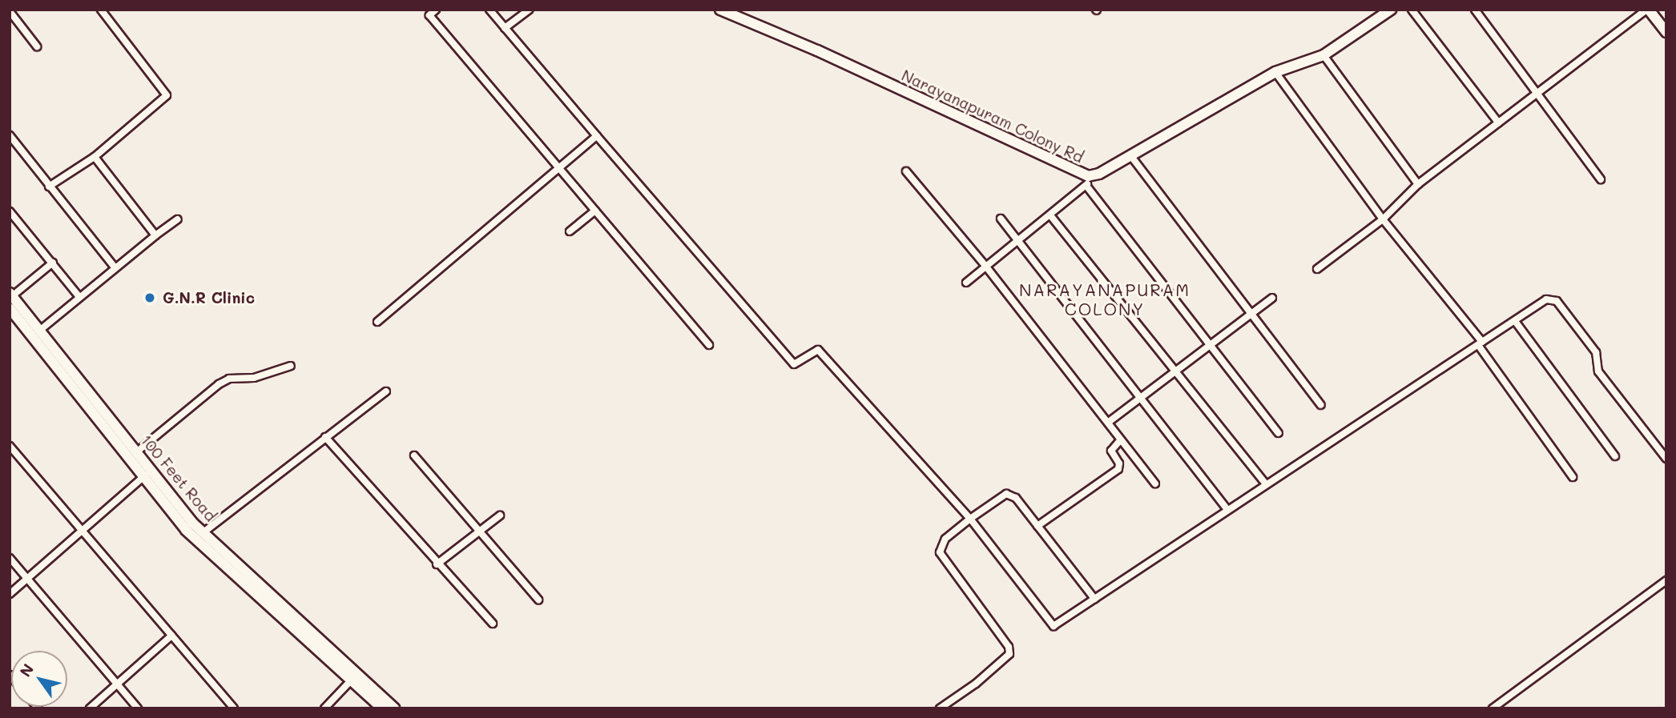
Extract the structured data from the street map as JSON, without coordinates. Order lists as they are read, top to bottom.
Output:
{
  "streets": {
    "street": ["Narayanapuram Colony Rd", "100 Feet Road"]
  },
  "districts": ["NARAYANAPURAM COLONY"],
  "places": ["G.N.R Clinic"],
  "north": "top left"
}
